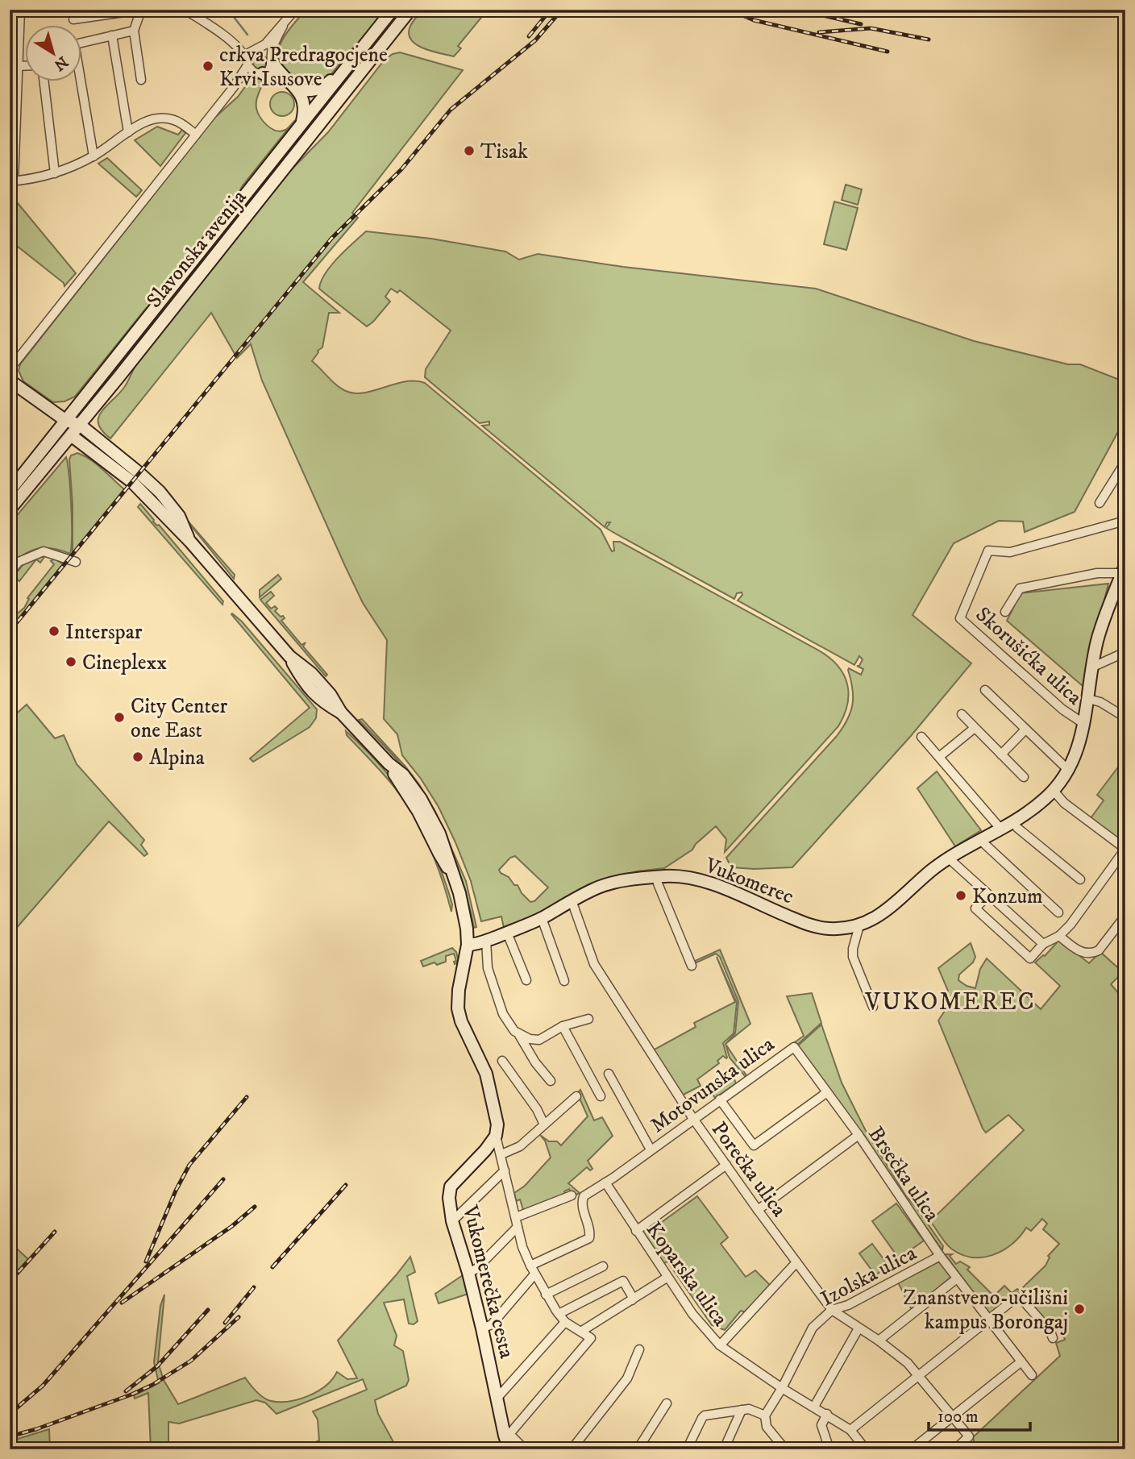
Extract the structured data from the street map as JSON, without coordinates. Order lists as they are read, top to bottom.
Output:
{
  "streets": {
    "street": [
      "Slavonska avenija",
      "Skorušićka ulica",
      "Vukomerec",
      "Motovunska ulica",
      "Porečka ulica",
      "Brsečka ulica",
      "Koparska ulica",
      "Izolska ulica",
      "Vukomerečka cesta"
    ]
  },
  "crossings": [
    ["Skorušićka ulica", "Vukomerec"],
    ["Vukomerec", "Porečka ulica"],
    ["Motovunska ulica", "Porečka ulica"],
    ["Motovunska ulica", "Brsečka ulica"],
    ["Motovunska ulica", "Koparska ulica"],
    ["Porečka ulica", "Izolska ulica"],
    ["Brsečka ulica", "Izolska ulica"],
    ["Koparska ulica", "Izolska ulica"]
  ],
  "districts": ["VUKOMEREC"],
  "places": [
    "crkva Predragocjene Krvi Isusove",
    "Tisak",
    "Interspar",
    "Cineplexx",
    "City Center one East",
    "Alpina",
    "Konzum",
    "Znanstveno-učilišni kampus Borongaj"
  ],
  "scale_bar": "100 m",
  "north": "bottom right"
}
